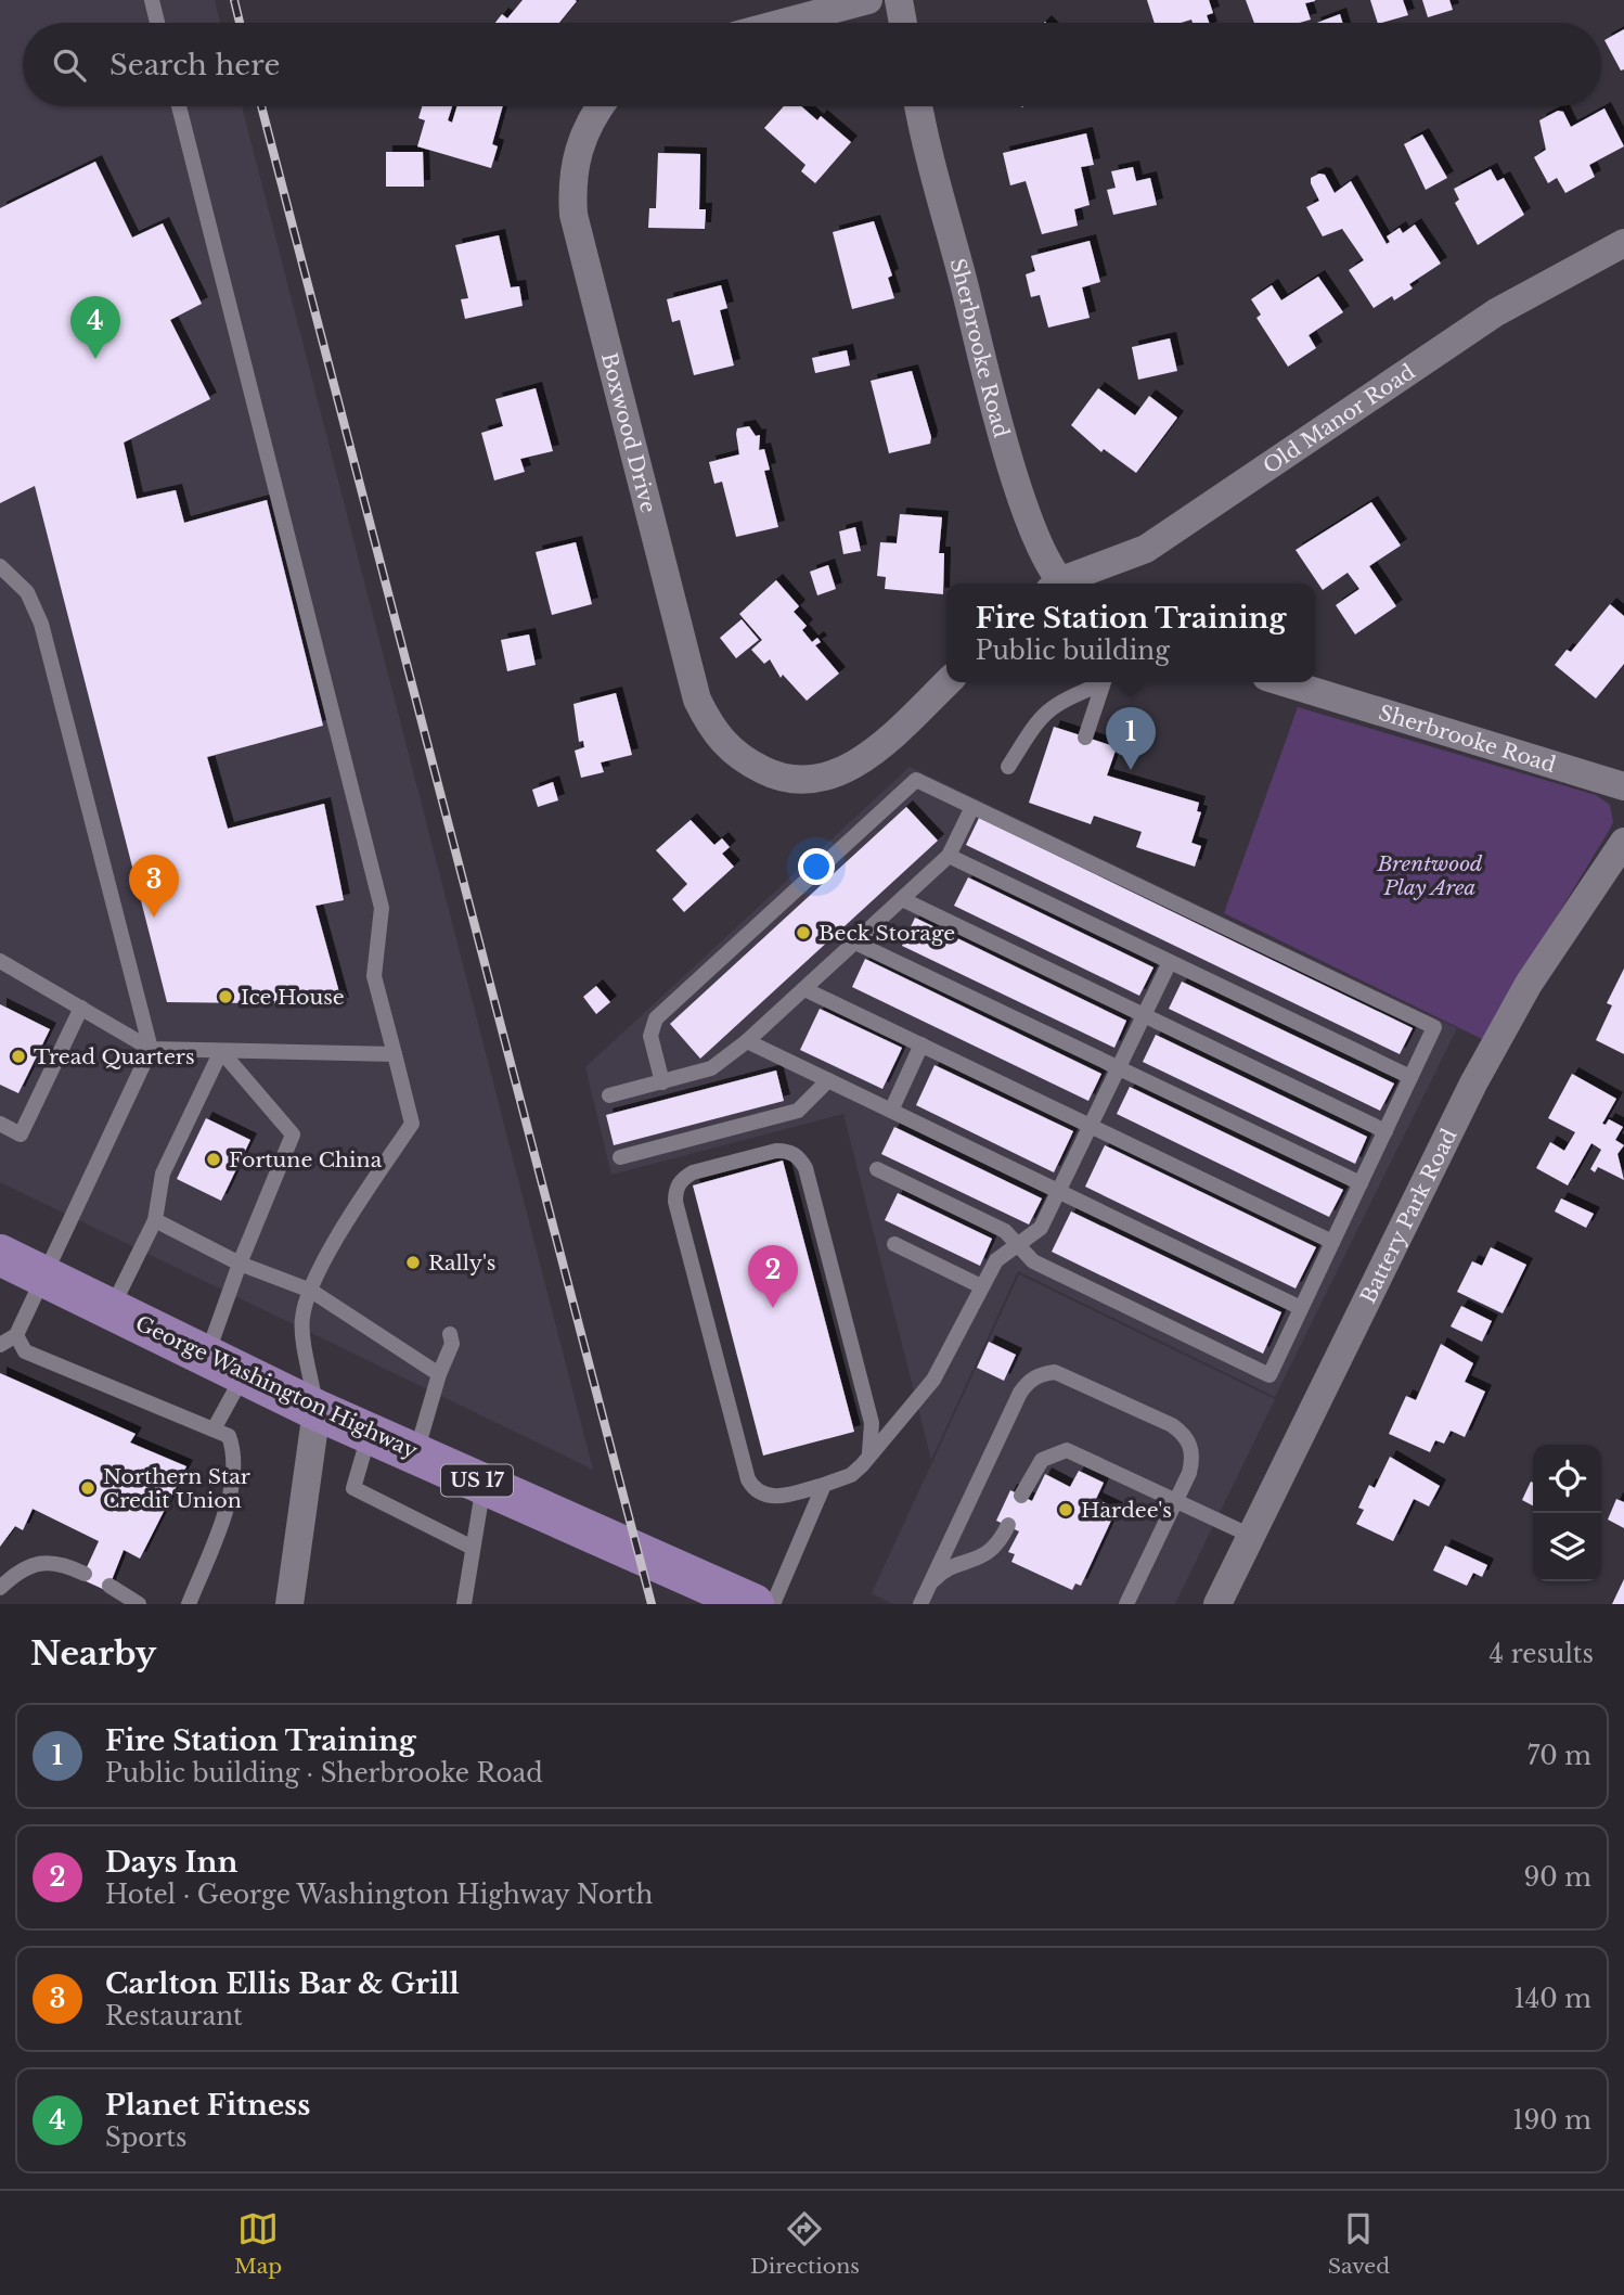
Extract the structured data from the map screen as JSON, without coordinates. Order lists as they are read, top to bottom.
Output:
{
  "streets": {
    "main road": ["George Washington Highway", "US 17"],
    "street": [
      "Sherbrooke Road",
      "Old Manor Road",
      "Boxwood Drive",
      "Battery Park Road"
    ]
  },
  "parks": ["Brentwood Play Area"],
  "places": [
    "Beck Storage",
    "Ice House",
    "Tread Quarters",
    "Fortune China",
    "Rally's",
    "Northern Star Credit Union",
    "Hardee's"
  ],
  "page": {
    "search": "Search here",
    "pins": [
      "4",
      "1",
      "3",
      "2"
    ],
    "popup": ["Fire Station Training", "Public building"],
    "heading": ["Nearby", "4 results"],
    "list": [
      {
        "mark": "1",
        "name": "Fire Station Training",
        "note": "Public building · Sherbrooke Road",
        "value": "70 m"
      },
      {
        "mark": "2",
        "name": "Days Inn",
        "note": "Hotel · George Washington Highway North",
        "value": "90 m"
      },
      {
        "mark": "3",
        "name": "Carlton Ellis Bar & Grill",
        "note": "Restaurant",
        "value": "140 m"
      },
      {
        "mark": "4",
        "name": "Planet Fitness",
        "note": "Sports",
        "value": "190 m"
      }
    ],
    "nav": ["Map", "Directions", "Saved"]
  }
}
